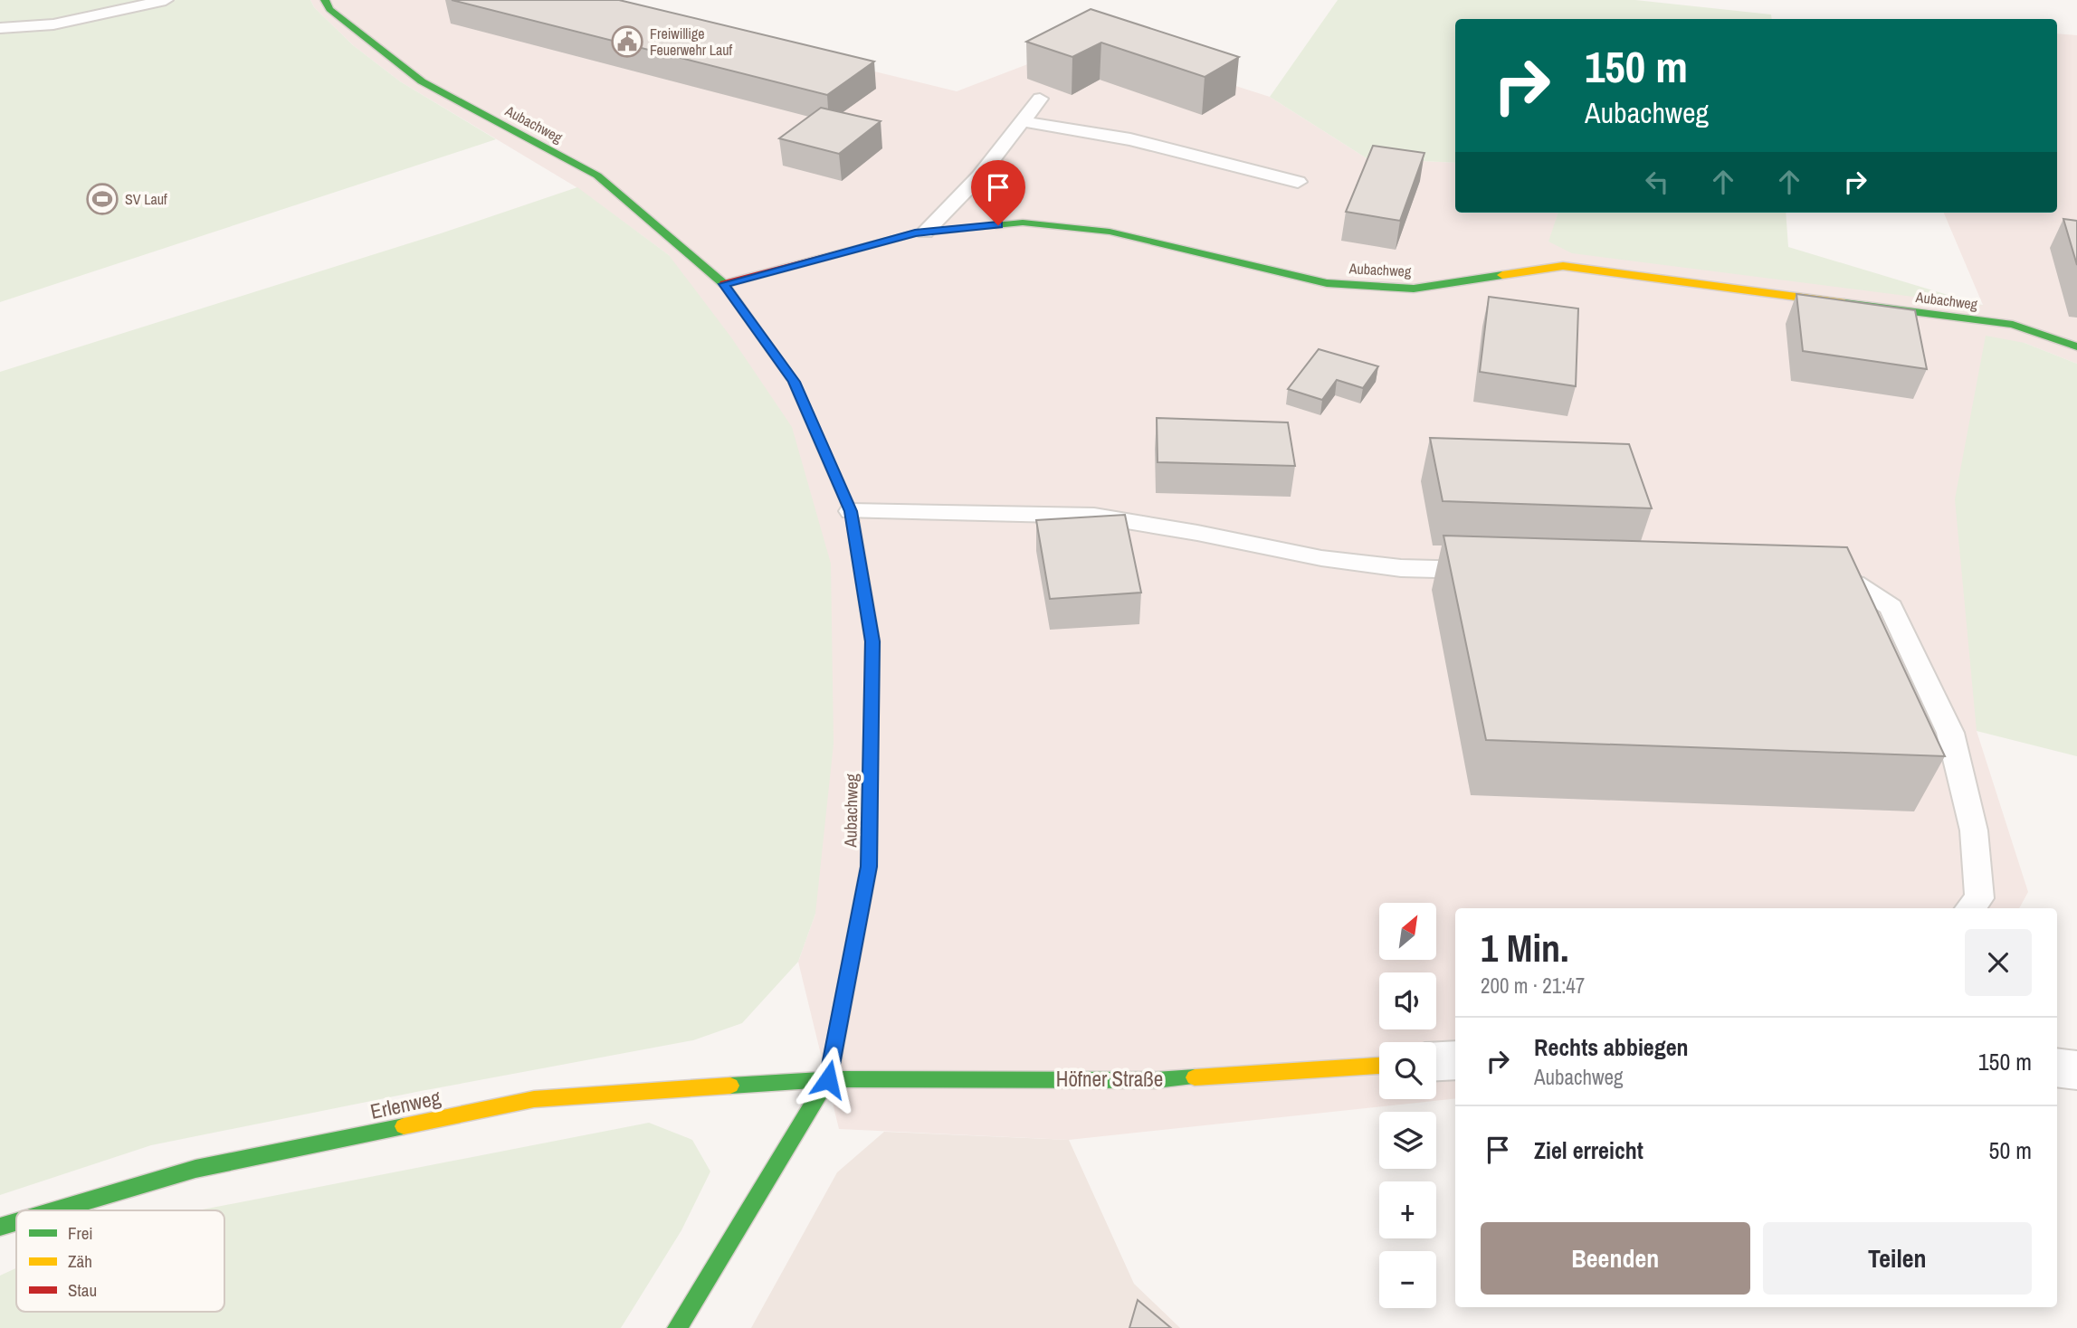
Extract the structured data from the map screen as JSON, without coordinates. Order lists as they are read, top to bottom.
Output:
{
  "streets": {
    "street": ["Aubachweg", "Höfner Straße", "Erlenweg"]
  },
  "crossings": [
    ["Aubachweg", "Höfner Straße"],
    ["Aubachweg", "Erlenweg"],
    ["Höfner Straße", "Erlenweg"]
  ],
  "places": {
    "public building": ["Freiwillige Feuerwehr Lauf"],
    "sports": ["SV Lauf"]
  },
  "legend": ["Frei", "Zäh", "Stau"],
  "north": "top right",
  "page": {
    "turn": ["150 m", "Aubachweg"],
    "map_buttons": ["+", "−"],
    "heading": ["1 Min.", "200 m · 21:47"],
    "list": [
      {
        "name": "Rechts abbiegen",
        "note": "Aubachweg",
        "value": "150 m"
      },
      {
        "name": "Ziel erreicht",
        "value": "50 m"
      }
    ],
    "buttons": ["Beenden", "Teilen"]
  }
}
